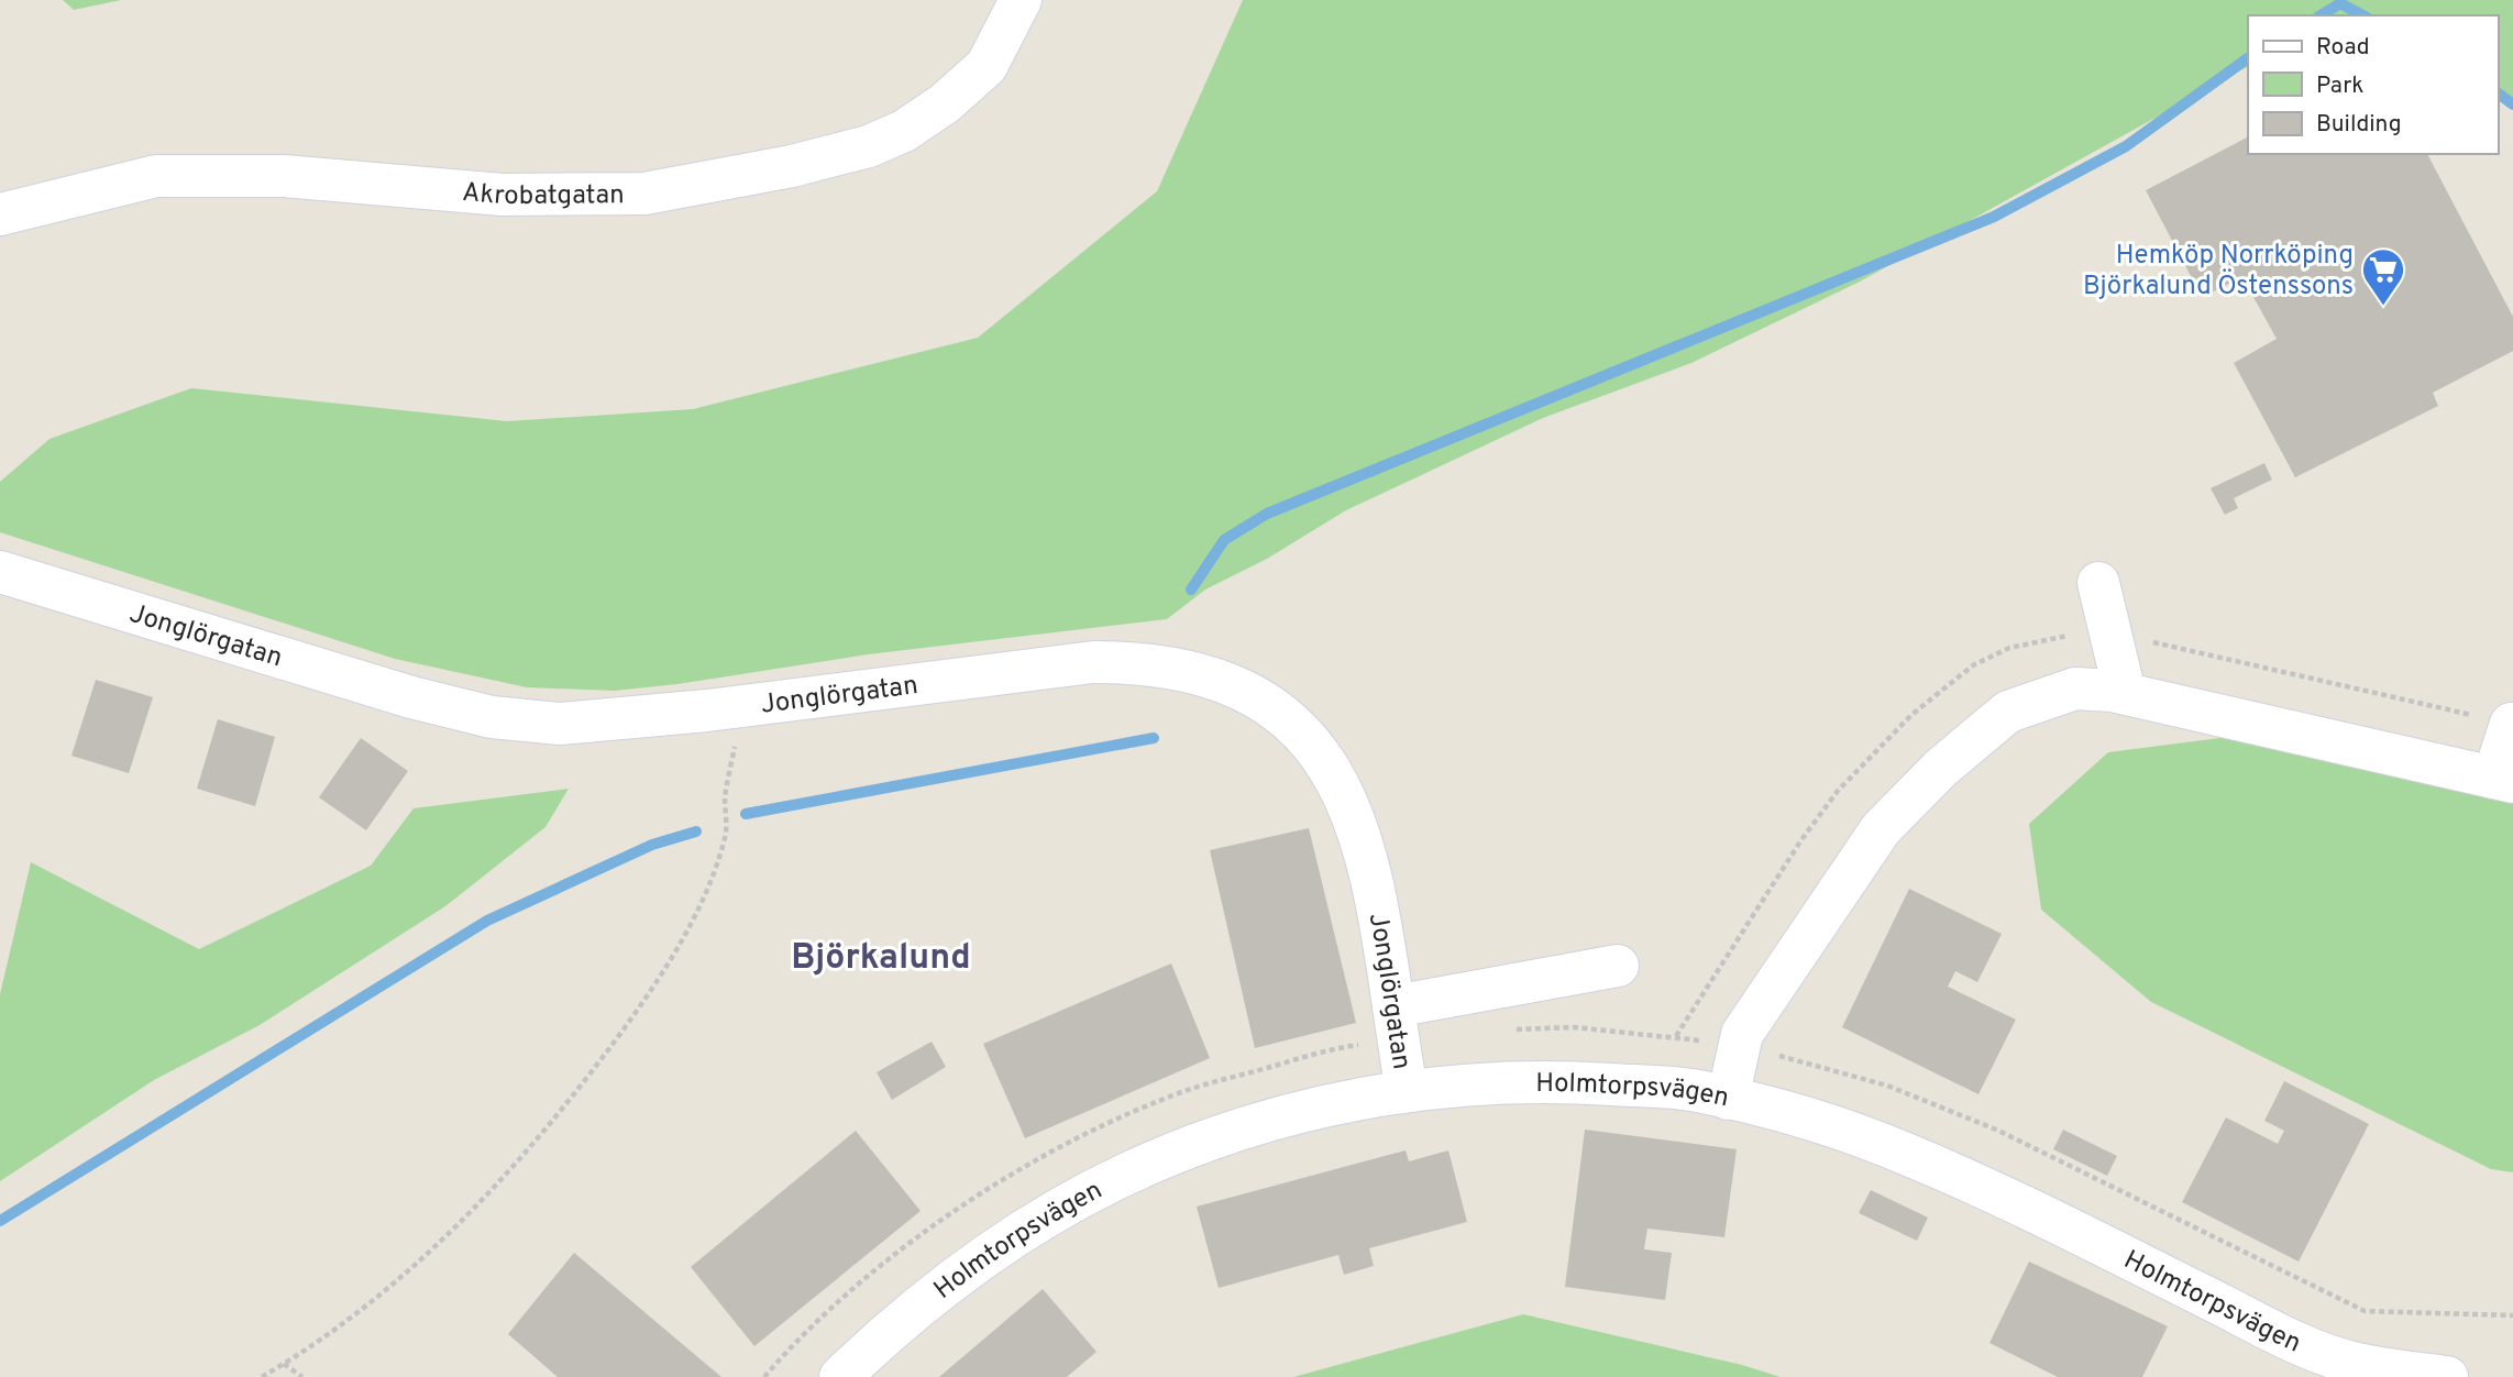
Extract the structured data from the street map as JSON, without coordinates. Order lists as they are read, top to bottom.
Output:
{
  "streets": {
    "street": ["Akrobatgatan", "Jonglörgatan", "Holmtorpsvägen"]
  },
  "crossings": [
    ["Jonglörgatan", "Holmtorpsvägen"]
  ],
  "districts": ["Björkalund"],
  "places": {
    "supermarket": ["Hemköp Norrköping Björkalund Östenssons"]
  },
  "legend": ["Road", "Park", "Building"]
}
